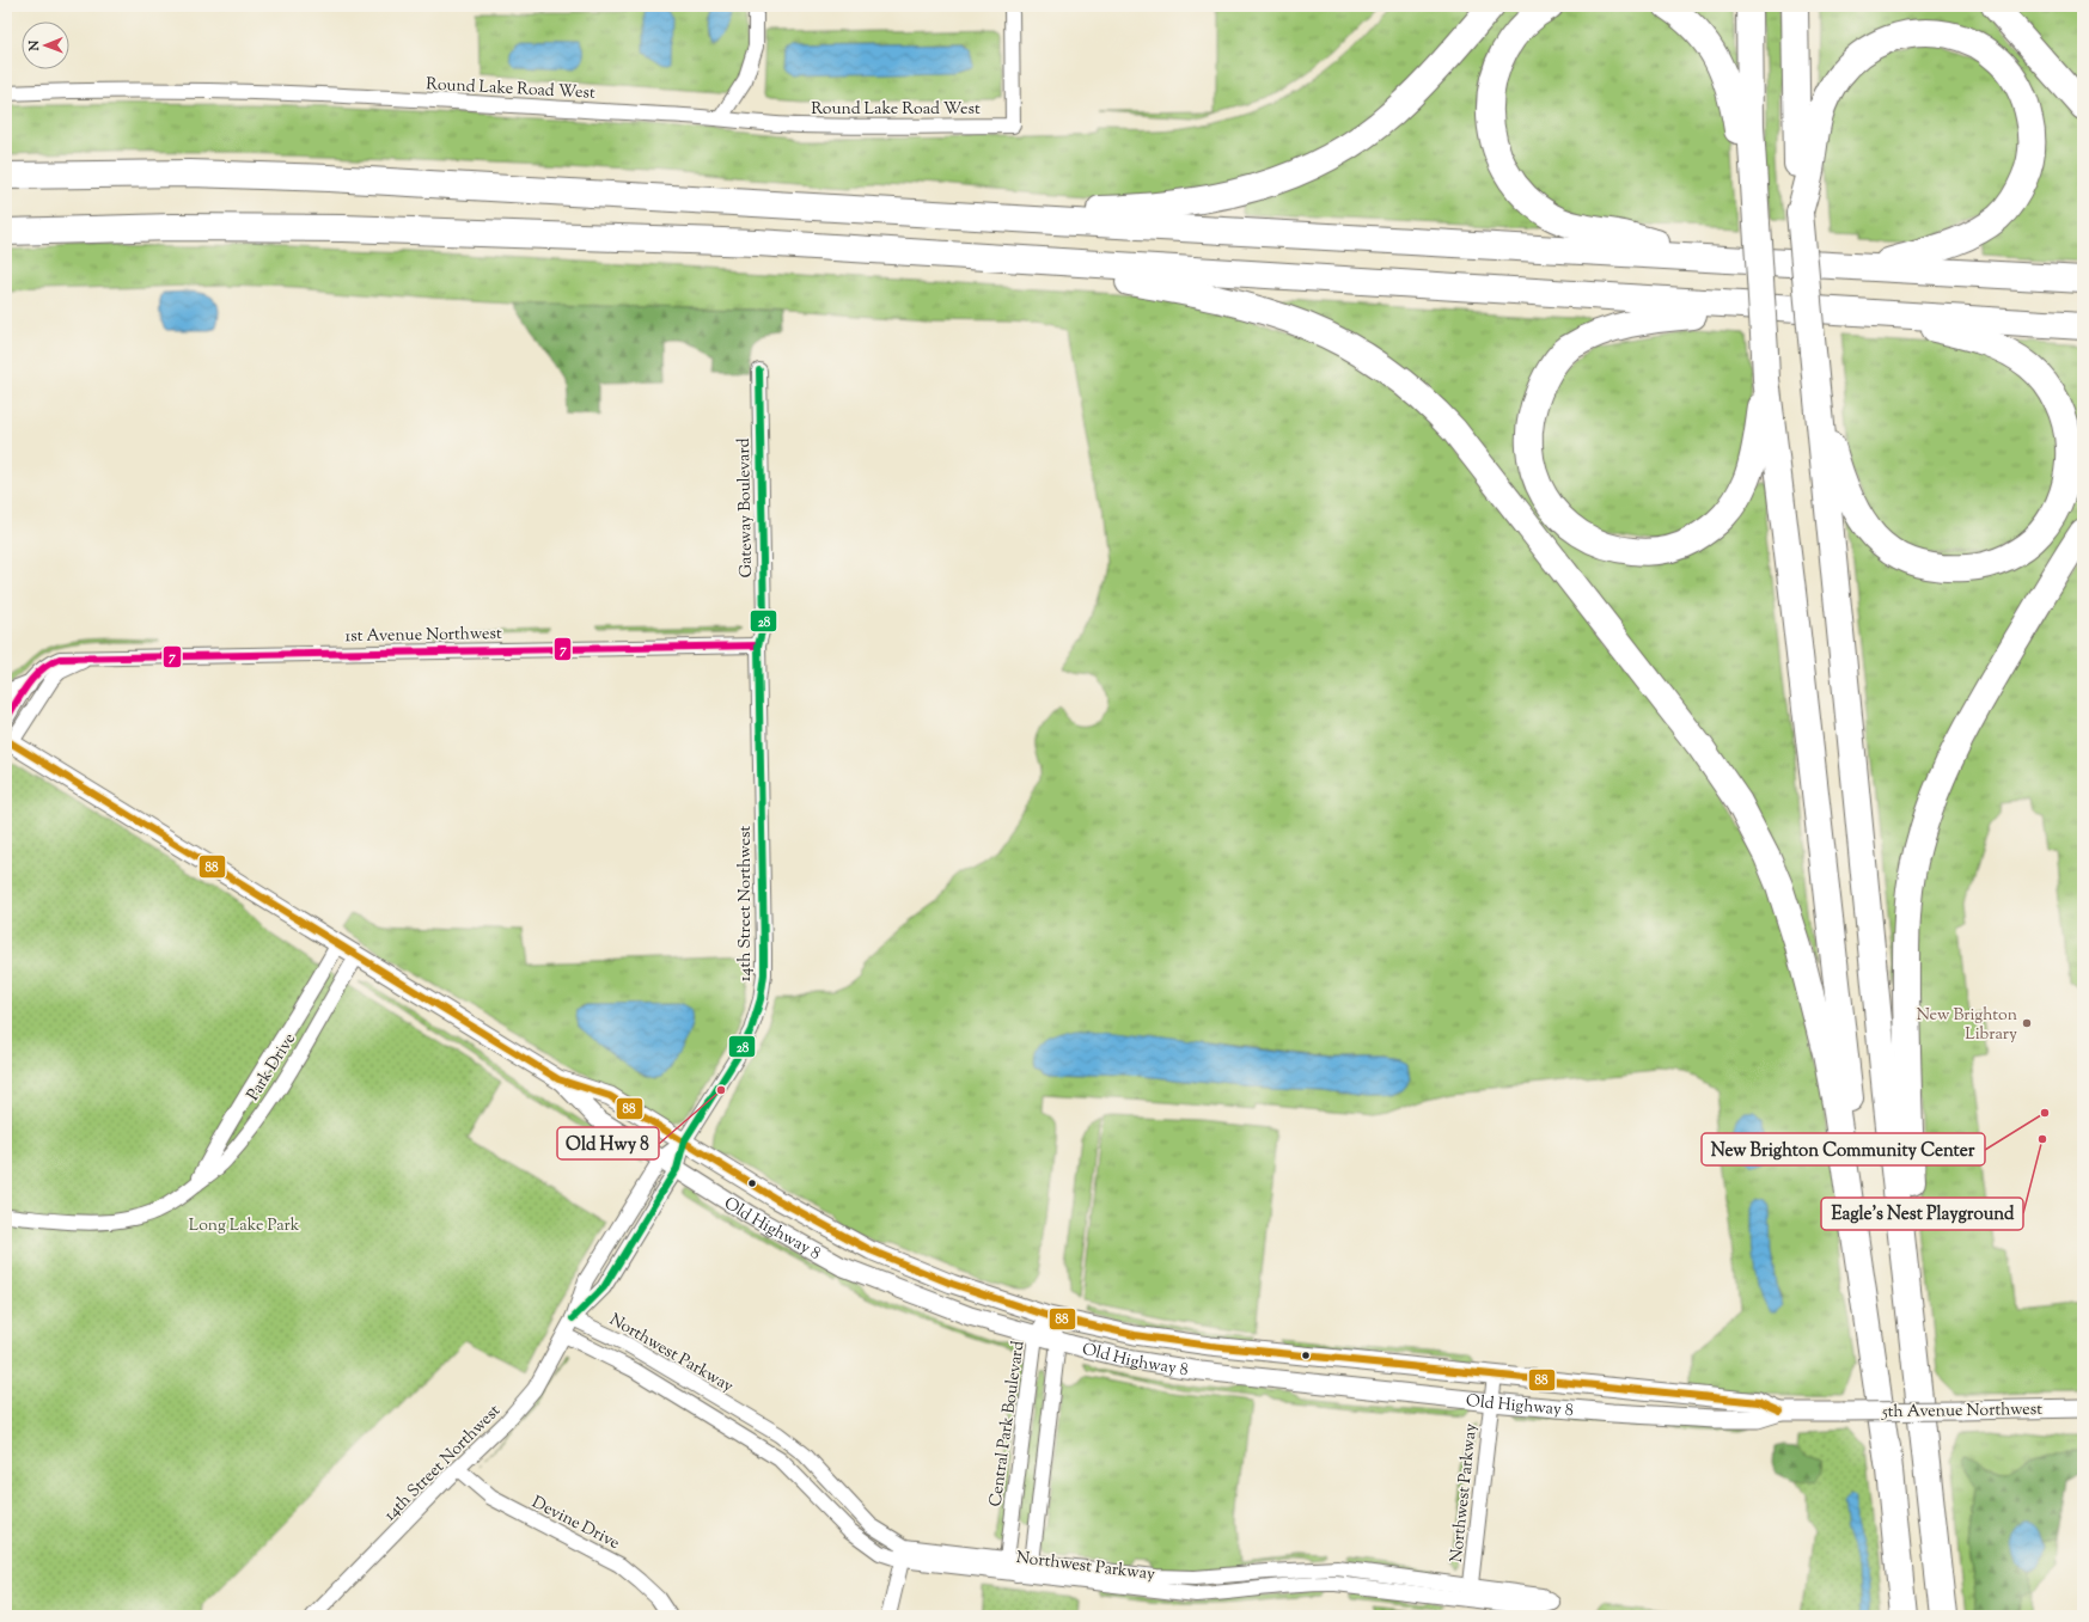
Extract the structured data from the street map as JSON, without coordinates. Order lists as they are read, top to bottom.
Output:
{
  "streets": {
    "street": [
      "Round Lake Road West",
      "Gateway Boulevard",
      "1st Avenue Northwest",
      "14th Street Northwest",
      "Park Drive",
      "Old Highway 8",
      "Northwest Parkway",
      "5th Avenue Northwest",
      "Central Park Boulevard",
      "Devine Drive"
    ]
  },
  "crossings": [
    ["Gateway Boulevard", "1st Avenue Northwest"],
    ["Gateway Boulevard", "14th Street Northwest"],
    ["1st Avenue Northwest", "14th Street Northwest"],
    ["1st Avenue Northwest", "Old Highway 8"],
    ["14th Street Northwest", "Old Highway 8"],
    ["14th Street Northwest", "Northwest Parkway"],
    ["14th Street Northwest", "Devine Drive"],
    ["Park Drive", "Old Highway 8"],
    ["Old Highway 8", "Northwest Parkway"],
    ["Old Highway 8", "5th Avenue Northwest"],
    ["Old Highway 8", "Central Park Boulevard"],
    ["Northwest Parkway", "Central Park Boulevard"]
  ],
  "parks": ["Long Lake Park"],
  "places": [
    "New Brighton Library",
    "Old Hwy 8",
    "New Brighton Community Center",
    "Eagle's Nest Playground"
  ],
  "lines": ["transit line 28", "transit line 7", "transit line 88"],
  "north": "left"
}
